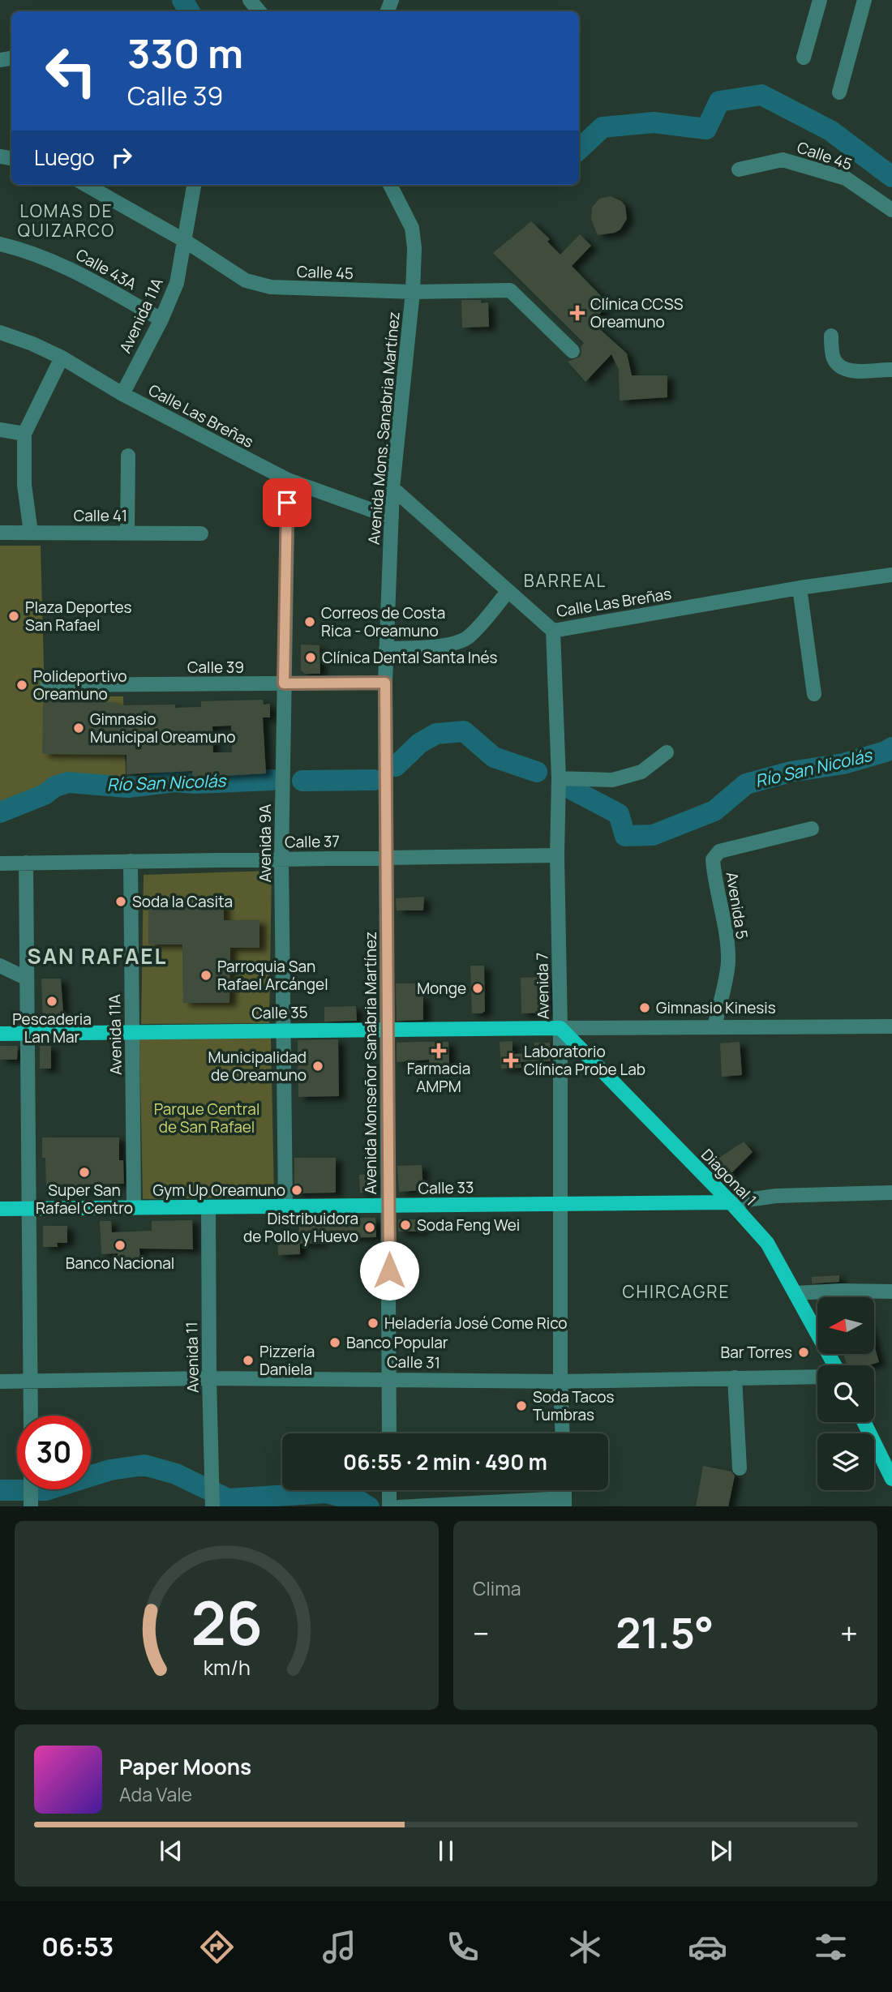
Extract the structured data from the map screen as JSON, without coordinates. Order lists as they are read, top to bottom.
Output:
{
  "streets": {
    "main road": ["Calle 35", "Diagonal 1", "Calle 33"],
    "street": [
      "Calle 45",
      "Calle 43A",
      "Avenida 11A",
      "Calle Las Breñas",
      "Avenida Mons. Sanabria Martínez",
      "Calle 41",
      "Calle 39",
      "Calle 37",
      "Avenida 9A",
      "Avenida 5",
      "Avenida 7",
      "Avenida Monseñor Sanabria Martínez",
      "Avenida 11",
      "Calle 31"
    ]
  },
  "crossings": [
    ["Calle 45", "Avenida 11A"],
    ["Calle 45", "Avenida Mons. Sanabria Martínez"],
    ["Calle 43A", "Avenida 11A"],
    ["Avenida 11A", "Calle Las Breñas"],
    ["Avenida 11A", "Calle 37"],
    ["Avenida 11A", "Calle 35"],
    ["Avenida 11A", "Calle 33"],
    ["Calle Las Breñas", "Avenida Mons. Sanabria Martínez"],
    ["Calle Las Breñas", "Avenida 9A"],
    ["Calle Las Breñas", "Avenida 7"],
    ["Avenida Mons. Sanabria Martínez", "Calle 39"],
    ["Avenida Mons. Sanabria Martínez", "Avenida Monseñor Sanabria Martínez"],
    ["Calle 39", "Avenida 9A"],
    ["Calle 39", "Avenida Monseñor Sanabria Martínez"],
    ["Calle 37", "Avenida 9A"],
    ["Calle 37", "Avenida 7"],
    ["Calle 37", "Avenida Monseñor Sanabria Martínez"],
    ["Avenida 9A", "Calle 35"],
    ["Avenida 9A", "Calle 33"],
    ["Avenida 7", "Calle 35"],
    ["Avenida 7", "Diagonal 1"],
    ["Avenida 7", "Calle 33"],
    ["Avenida 7", "Calle 31"],
    ["Calle 35", "Avenida Monseñor Sanabria Martínez"],
    ["Calle 35", "Diagonal 1"],
    ["Avenida Monseñor Sanabria Martínez", "Calle 33"],
    ["Avenida Monseñor Sanabria Martínez", "Calle 31"],
    ["Diagonal 1", "Calle 33"],
    ["Calle 33", "Avenida 11"],
    ["Avenida 11", "Calle 31"]
  ],
  "districts": [
    "LOMAS DE QUIZARCO",
    "BARREAL",
    "SAN RAFAEL",
    "CHIRCAGRE"
  ],
  "water": ["Río San Nicolás"],
  "parks": ["Parque Central de San Rafael"],
  "places": {
    "health": ["Clínica CCSS Oreamuno", "Farmacia AMPM", "Laboratorio Clínica Probe Lab"],
    "other": [
      "Plaza Deportes San Rafael",
      "Correos de Costa Rica - Oreamuno",
      "Clínica Dental Santa Inés",
      "Polideportivo Oreamuno",
      "Gimnasio Municipal Oreamuno",
      "Soda la Casita",
      "Parroquia San Rafael Arcángel",
      "Monge",
      "Pescaderia Lan Mar",
      "Gimnasio Kinesis",
      "Municipalidad de Oreamuno",
      "Super San Rafael Centro",
      "Gym Up Oreamuno",
      "Soda Feng Wei",
      "Distribuidora de Pollo y Huevo",
      "Banco Nacional",
      "Heladería José Come Rico",
      "Banco Popular",
      "Bar Torres",
      "Pizzería Daniela",
      "Soda Tacos Tumbras"
    ]
  },
  "north": "left",
  "page": {
    "turn": ["330 m", "Calle 39"],
    "then": "Luego",
    "limit": "30",
    "trip": "06:55 · 2 min · 490 m",
    "tile": "Clima",
    "heat": ["−", "21.5°", "+"],
    "song": ["Paper Moons", "Ada Vale"],
    "tabs": "06:53",
    "gauge": ["26", "km/h"]
  }
}
